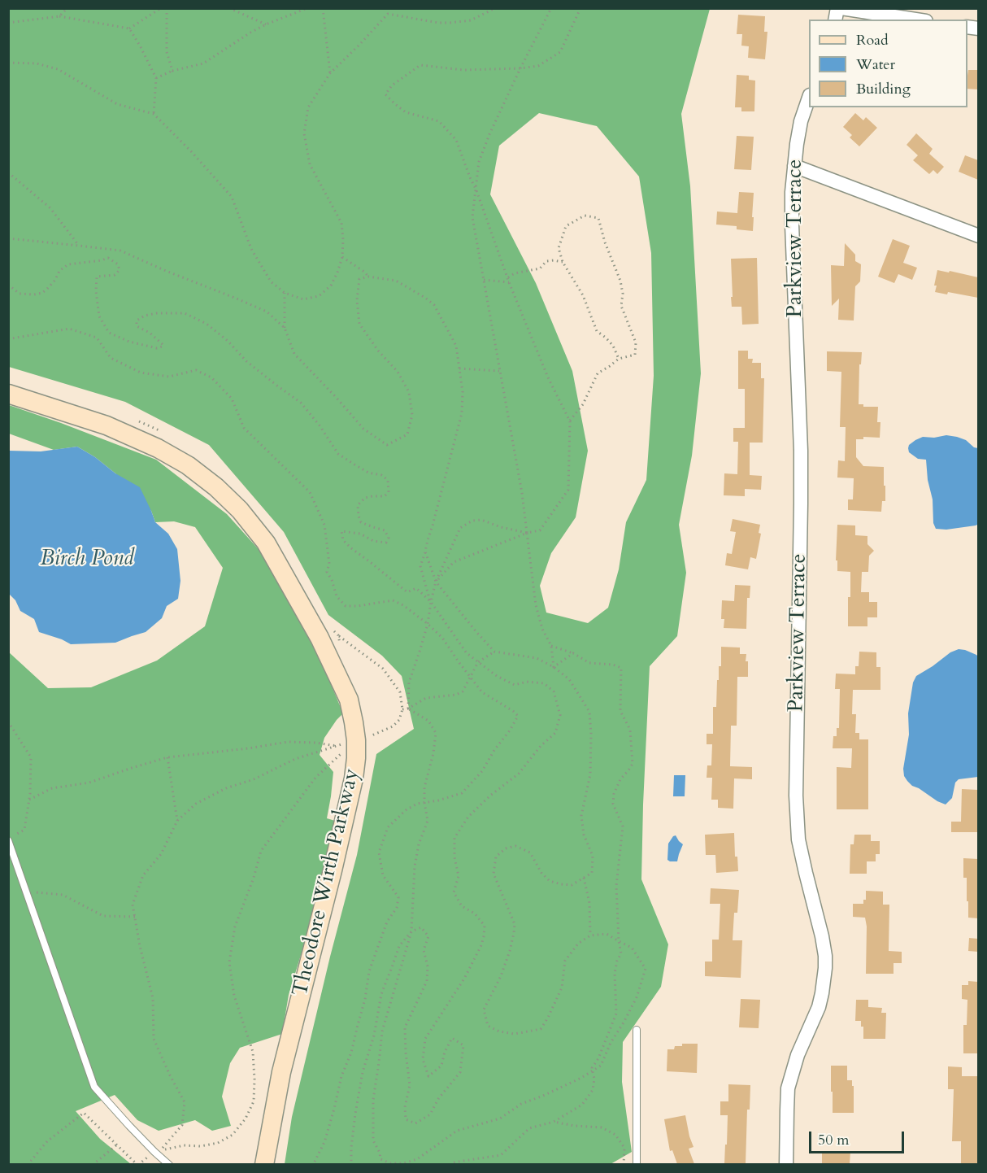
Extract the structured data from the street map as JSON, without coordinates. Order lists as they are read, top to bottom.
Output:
{
  "streets": {
    "street": ["Parkview Terrace", "Theodore Wirth Parkway"]
  },
  "water": ["Birch Pond"],
  "legend": ["Road", "Water", "Building"],
  "scale_bar": "50 m"
}
